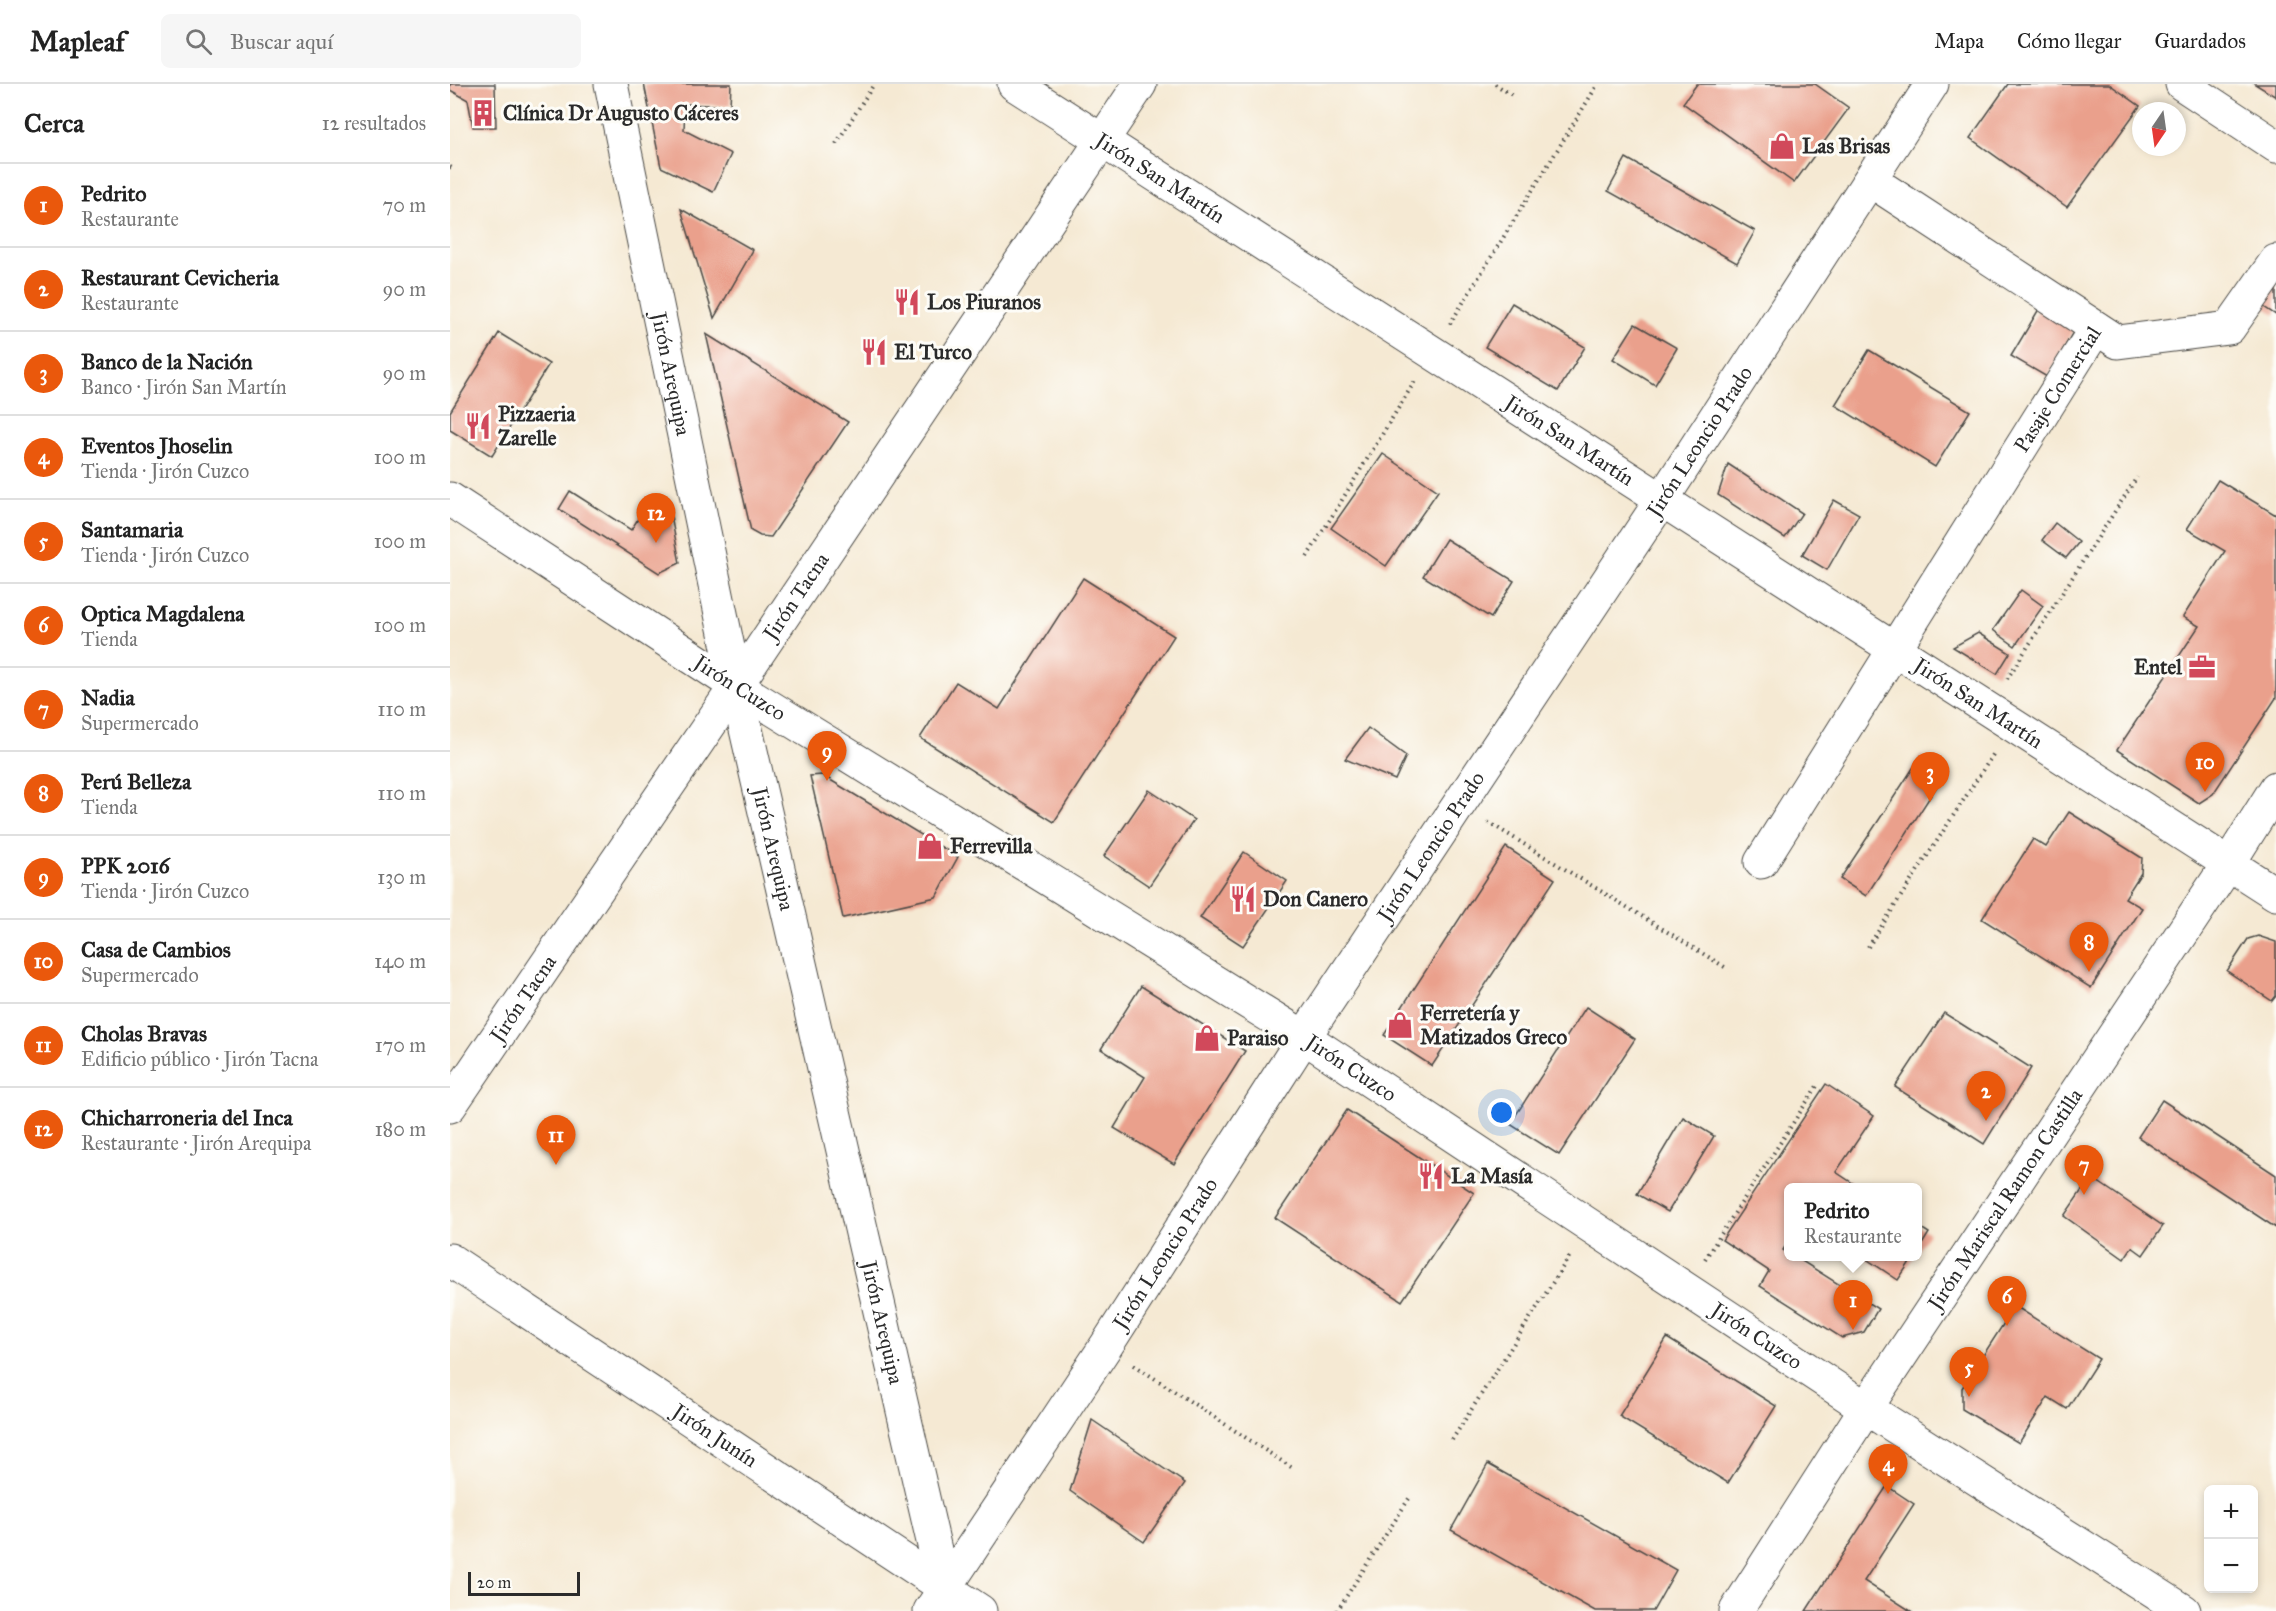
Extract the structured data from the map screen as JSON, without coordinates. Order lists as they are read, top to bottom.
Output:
{
  "streets": {
    "street": [
      "Jirón San Martín",
      "Jirón Arequipa",
      "Pasaje Comercial",
      "Jirón Leoncio Prado",
      "Jirón Tacna",
      "Jirón Cuzco",
      "Jirón Mariscal Ramon Castilla",
      "Jirón Junín"
    ]
  },
  "crossings": [
    ["Jirón San Martín", "Pasaje Comercial"],
    ["Jirón San Martín", "Jirón Leoncio Prado"],
    ["Jirón San Martín", "Jirón Tacna"],
    ["Jirón San Martín", "Jirón Mariscal Ramon Castilla"],
    ["Jirón Arequipa", "Jirón Leoncio Prado"],
    ["Jirón Arequipa", "Jirón Tacna"],
    ["Jirón Arequipa", "Jirón Cuzco"],
    ["Jirón Arequipa", "Jirón Junín"],
    ["Pasaje Comercial", "Jirón Leoncio Prado"],
    ["Jirón Leoncio Prado", "Jirón Cuzco"],
    ["Jirón Leoncio Prado", "Jirón Junín"],
    ["Jirón Tacna", "Jirón Cuzco"],
    ["Jirón Cuzco", "Jirón Mariscal Ramon Castilla"]
  ],
  "places": {
    "building": ["Clínica Dr Augusto Cáceres"],
    "shop": [
      "Las Brisas",
      "Ferrevilla",
      "Ferretería y Matizados Greco",
      "Paraiso"
    ],
    "restaurant": [
      "Los Piuranos",
      "El Turco",
      "Pizzaeria Zarelle",
      "Don Canero",
      "La Masía"
    ],
    "office": ["Entel"]
  },
  "scale_bar": "20 m",
  "north": "bottom",
  "page": {
    "header": "Mapleaf",
    "search": "Buscar aquí",
    "nav": ["Mapa", "Cómo llegar", "Guardados"],
    "heading": ["Cerca", "12 resultados"],
    "list": [
      {
        "mark": "1",
        "name": "Pedrito",
        "note": "Restaurante",
        "value": "70 m"
      },
      {
        "mark": "2",
        "name": "Restaurant Cevicheria",
        "note": "Restaurante",
        "value": "90 m"
      },
      {
        "mark": "3",
        "name": "Banco de la Nación",
        "note": "Banco · Jirón San Martín",
        "value": "90 m"
      },
      {
        "mark": "4",
        "name": "Eventos Jhoselin",
        "note": "Tienda · Jirón Cuzco",
        "value": "100 m"
      },
      {
        "mark": "5",
        "name": "Santamaria",
        "note": "Tienda · Jirón Cuzco",
        "value": "100 m"
      },
      {
        "mark": "6",
        "name": "Optica Magdalena",
        "note": "Tienda",
        "value": "100 m"
      },
      {
        "mark": "7",
        "name": "Nadia",
        "note": "Supermercado",
        "value": "110 m"
      },
      {
        "mark": "8",
        "name": "Perú Belleza",
        "note": "Tienda",
        "value": "110 m"
      },
      {
        "mark": "9",
        "name": "PPK 2016",
        "note": "Tienda · Jirón Cuzco",
        "value": "130 m"
      },
      {
        "mark": "10",
        "name": "Casa de Cambios",
        "note": "Supermercado",
        "value": "140 m"
      },
      {
        "mark": "11",
        "name": "Cholas Bravas",
        "note": "Edificio público · Jirón Tacna",
        "value": "170 m"
      },
      {
        "mark": "12",
        "name": "Chicharroneria del Inca",
        "note": "Restaurante · Jirón Arequipa",
        "value": "180 m"
      }
    ],
    "pins": [
      "12",
      "9",
      "10",
      "3",
      "8",
      "2",
      "11",
      "7",
      "6",
      "1",
      "5",
      "4"
    ],
    "popup": ["Pedrito", "Restaurante"],
    "map_buttons": ["+", "−"],
    "scale": "20 m"
  }
}
